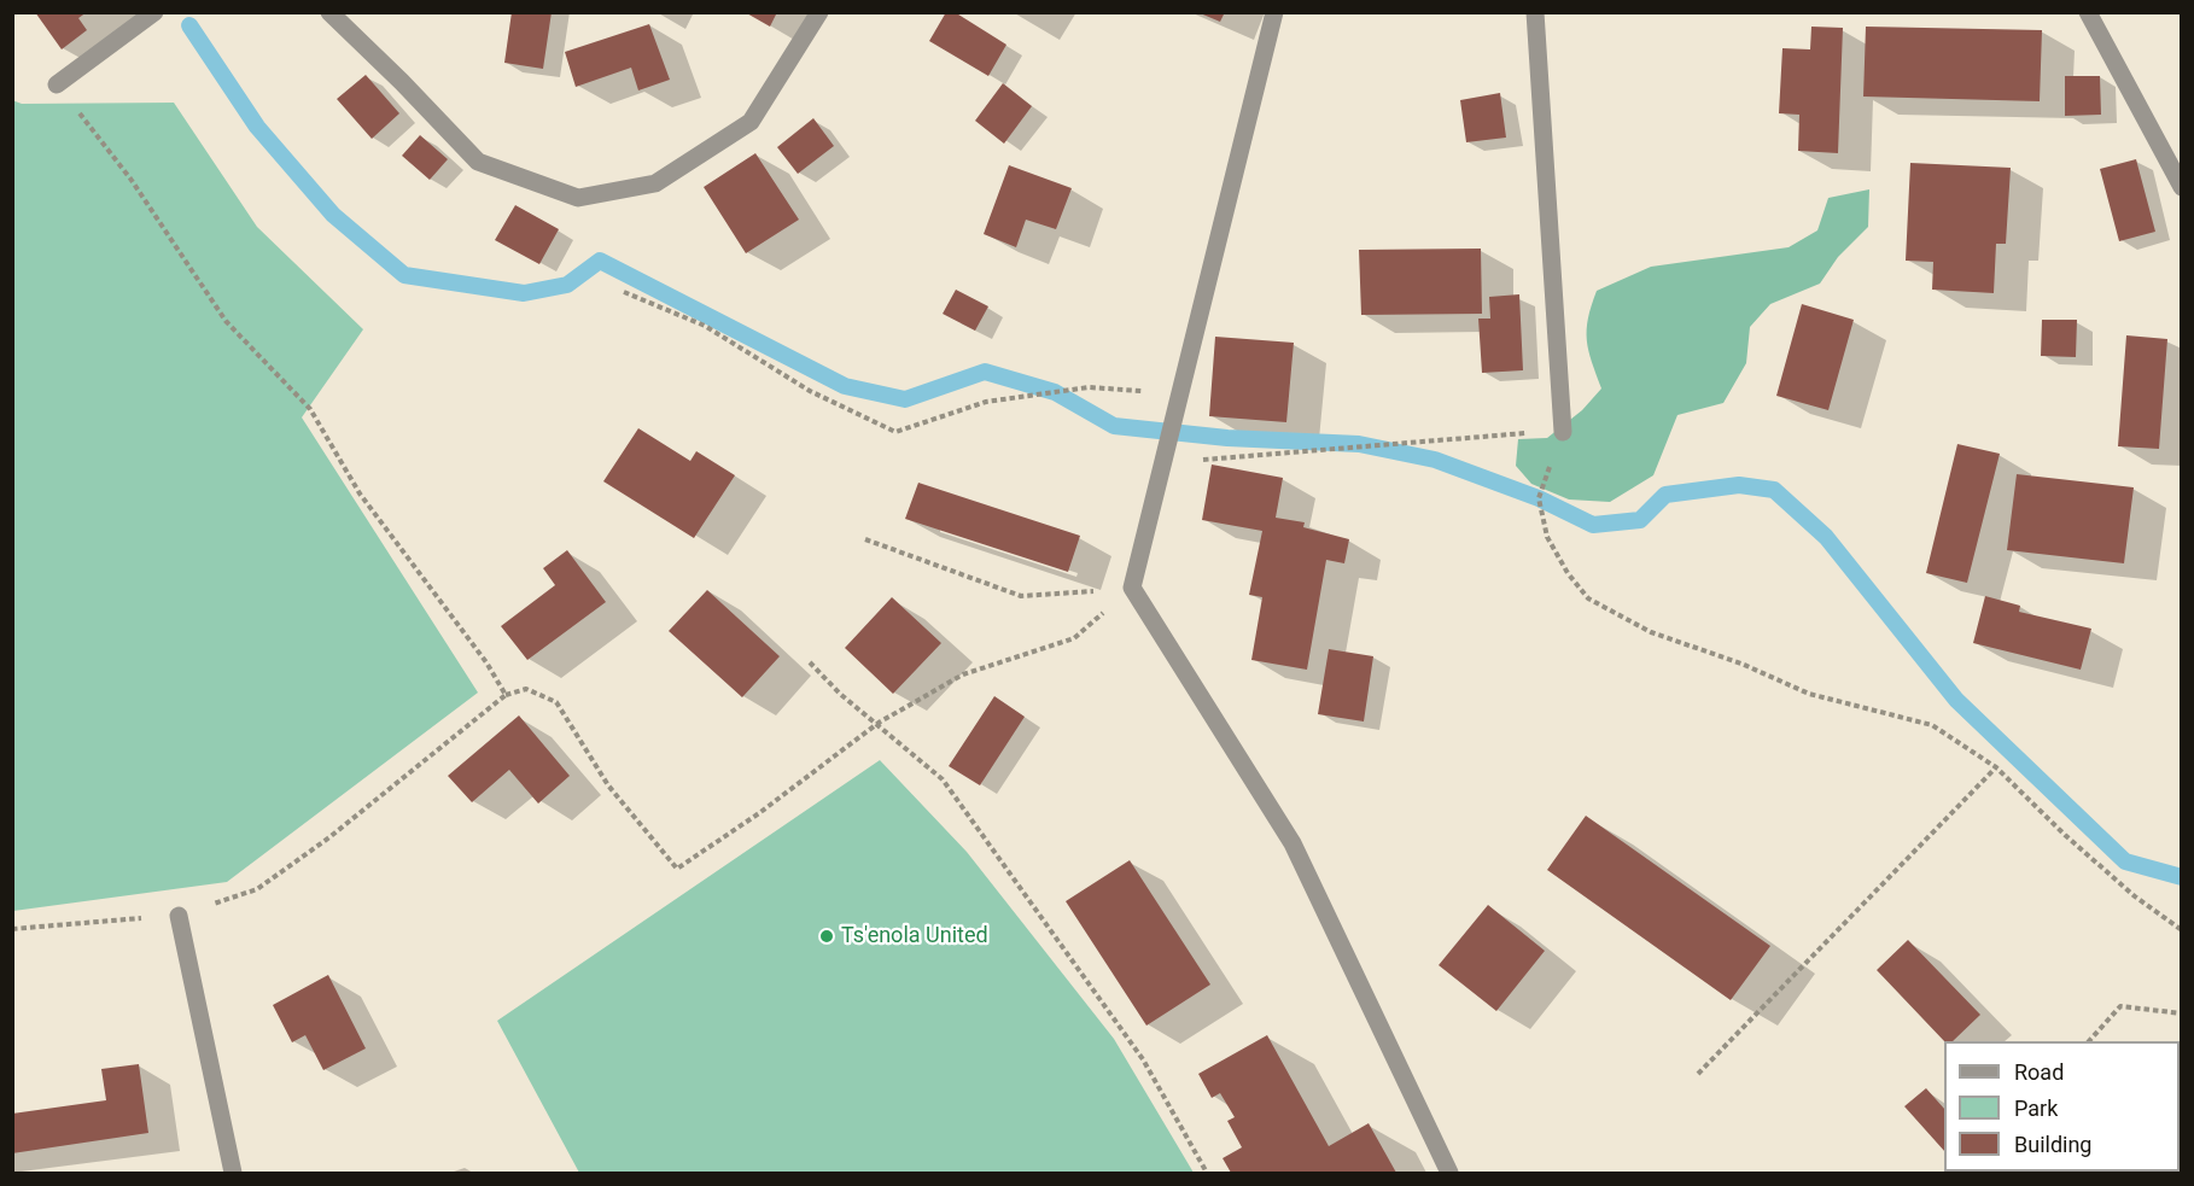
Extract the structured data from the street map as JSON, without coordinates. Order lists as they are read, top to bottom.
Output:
{
  "places": ["Ts'enola United"],
  "legend": ["Road", "Park", "Building"]
}
